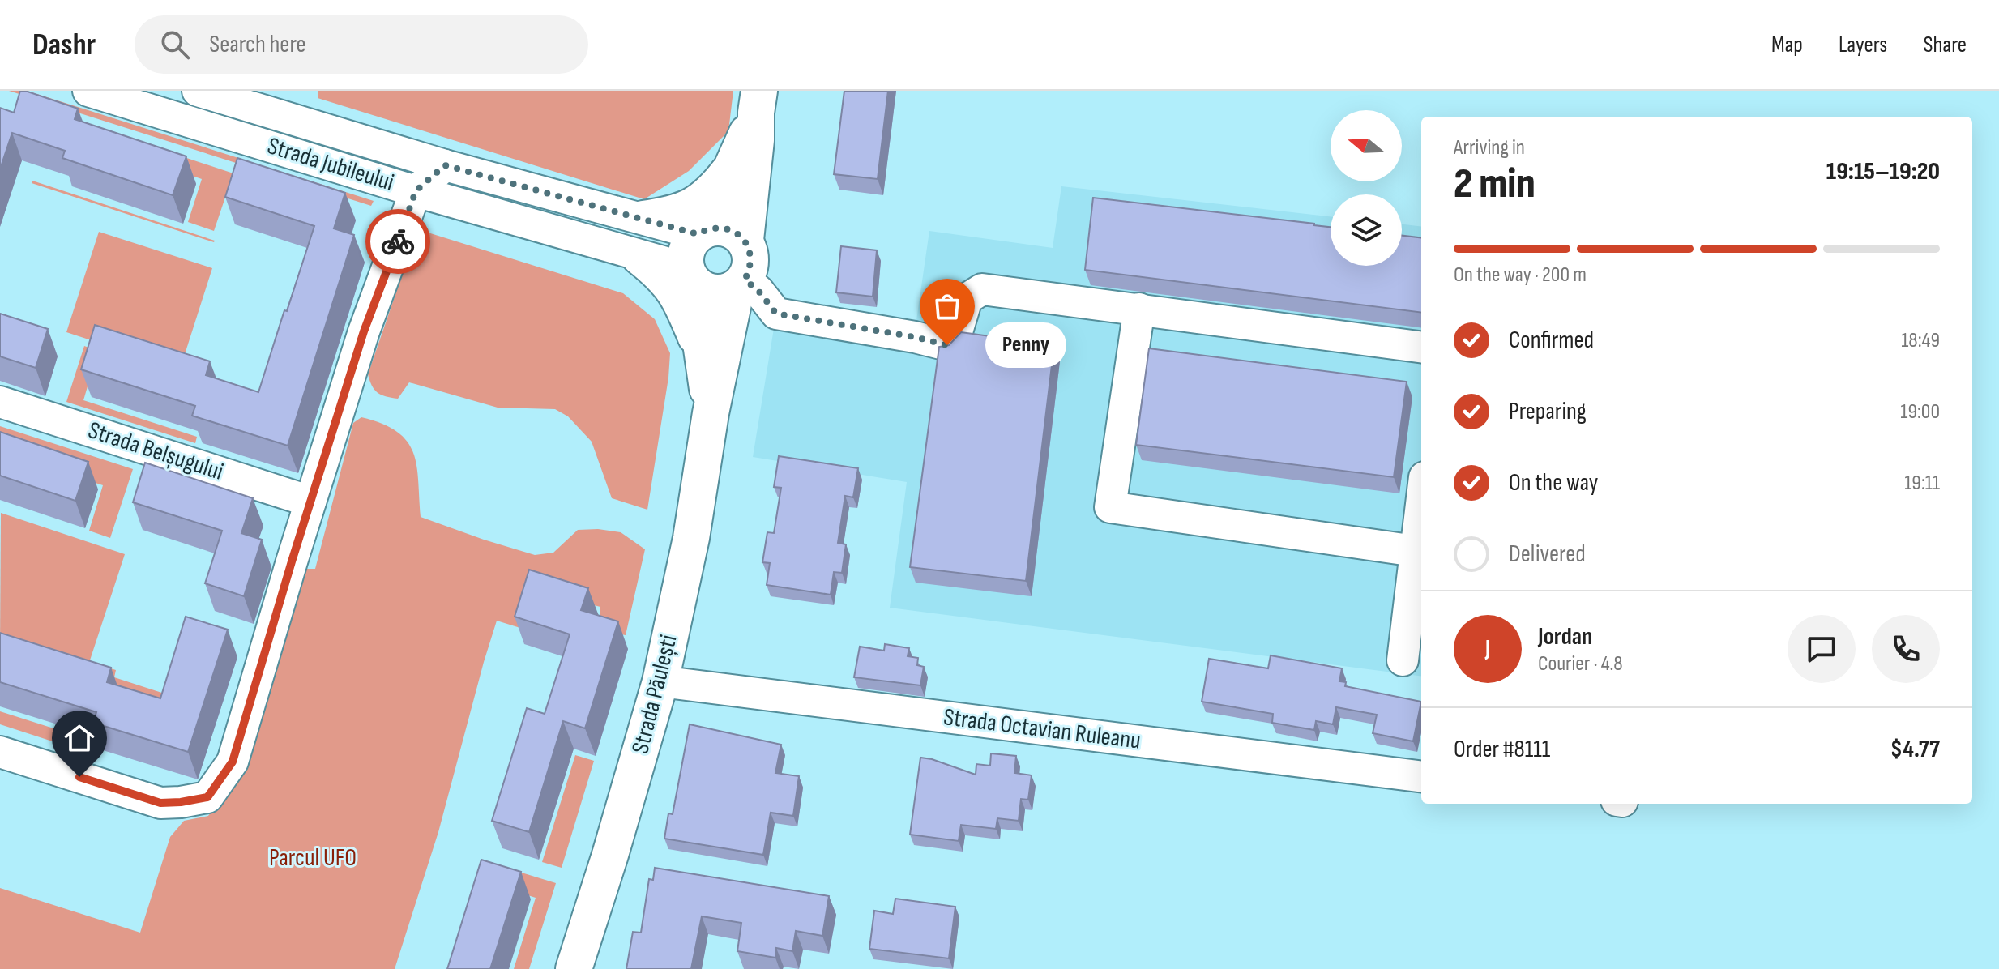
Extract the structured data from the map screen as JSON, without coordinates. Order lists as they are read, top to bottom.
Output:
{
  "streets": {
    "main road": ["Strada Păulești"],
    "street": ["Strada Jubileului", "Strada Belșugului", "Strada Octavian Ruleanu"]
  },
  "crossings": [
    ["Strada Jubileului", "Strada Păulești"],
    ["Strada Păulești", "Strada Octavian Ruleanu"]
  ],
  "parks": ["Parcul UFO"],
  "places": ["Penny"],
  "north": "left",
  "page": {
    "header": "Dashr",
    "search": "Search here",
    "nav": ["Map", "Layers", "Share"],
    "heading": ["2 min", "Arriving in", "19:15–19:20"],
    "panel": [
      "Jordan",
      "Courier · 4.8",
      "Order #8111",
      "$4.77"
    ],
    "bar": "On the way · 200 m",
    "list": [
      ["Confirmed", "18:49"],
      ["Preparing", "19:00"],
      ["On the way", "19:11"],
      "Delivered"
    ],
    "bubble": "Penny",
    "round": "J"
  }
}
